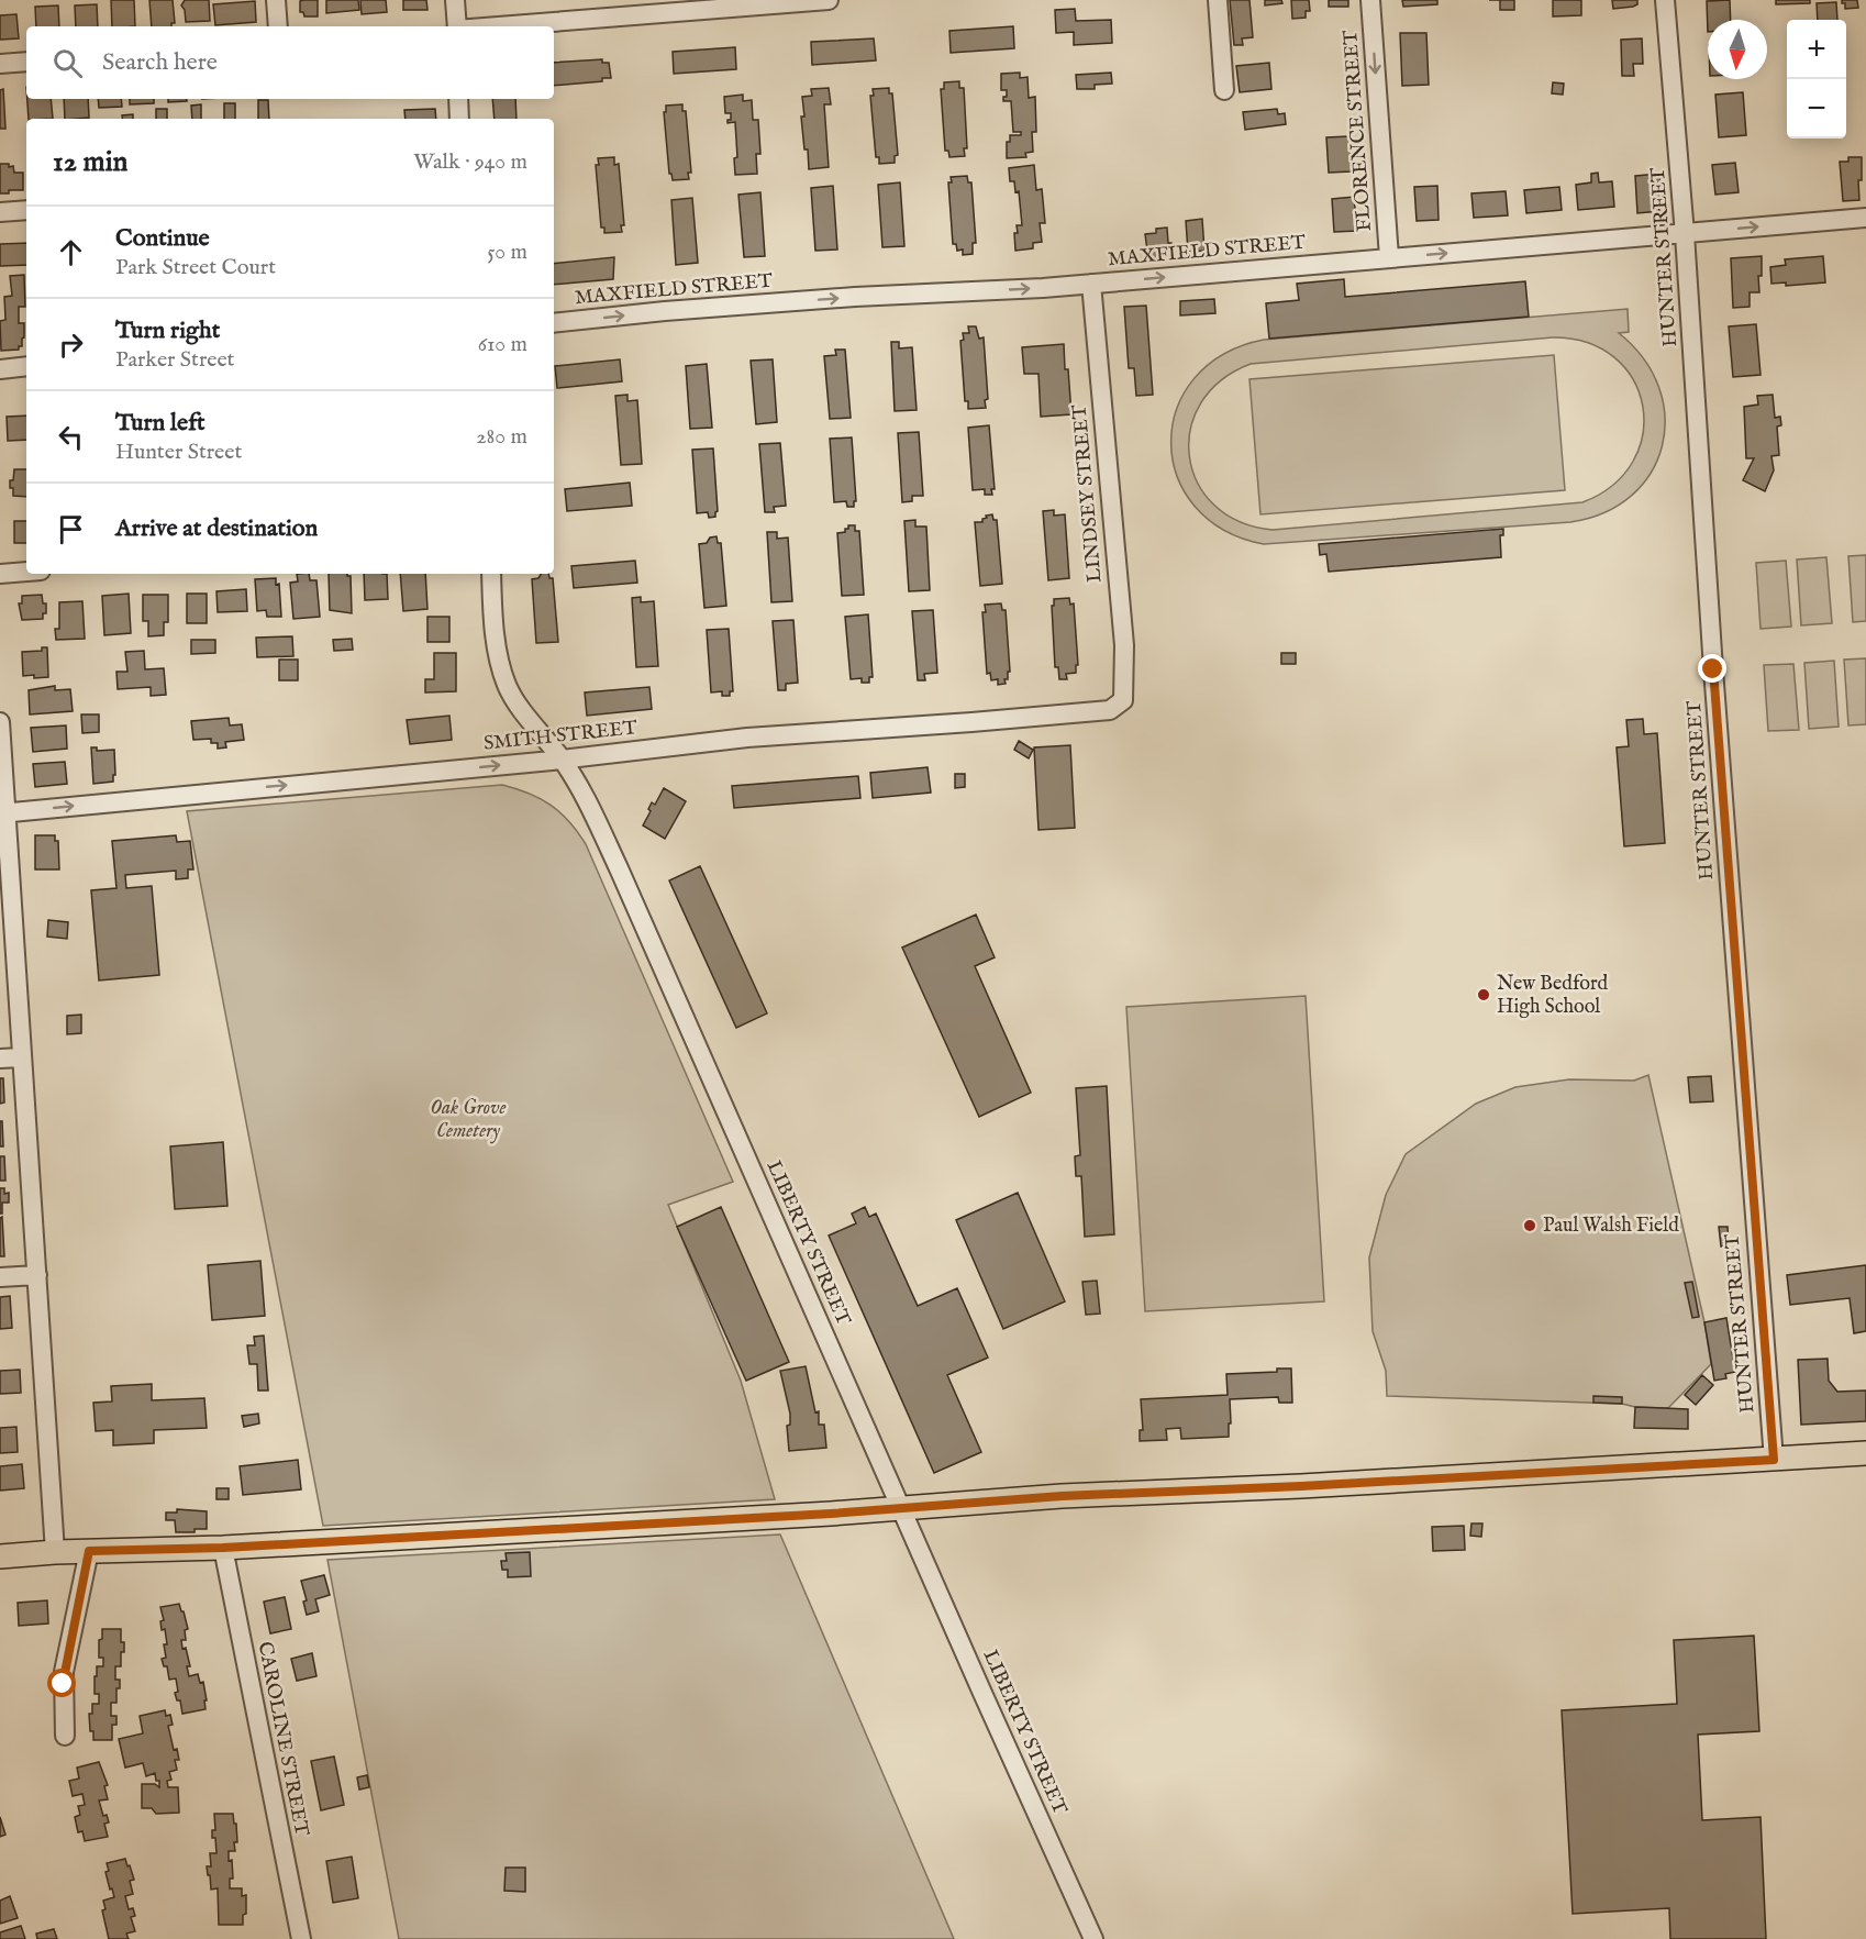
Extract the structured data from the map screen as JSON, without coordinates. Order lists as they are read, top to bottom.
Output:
{
  "streets": {
    "street": [
      "FLORENCE STREET",
      "MAXFIELD STREET",
      "HUNTER STREET",
      "LINDSEY STREET",
      "SMITH STREET",
      "LIBERTY STREET",
      "CAROLINE STREET"
    ]
  },
  "crossings": [
    ["FLORENCE STREET", "MAXFIELD STREET"],
    ["MAXFIELD STREET", "HUNTER STREET"],
    ["MAXFIELD STREET", "LINDSEY STREET"],
    ["LINDSEY STREET", "SMITH STREET"],
    ["SMITH STREET", "LIBERTY STREET"]
  ],
  "one_way": ["MAXFIELD STREET", "SMITH STREET"],
  "parks": ["Oak Grove Cemetery"],
  "places": ["New Bedford High School", "Paul Walsh Field"],
  "north": "bottom",
  "page": {
    "map_buttons": ["+", "−"],
    "search": "Search here",
    "heading": ["12 min", "Walk · 940 m"],
    "list": [
      ["Continue", "Park Street Court", "50 m"],
      ["Turn right", "Parker Street", "610 m"],
      ["Turn left", "Hunter Street", "280 m"],
      "Arrive at destination"
    ]
  }
}
